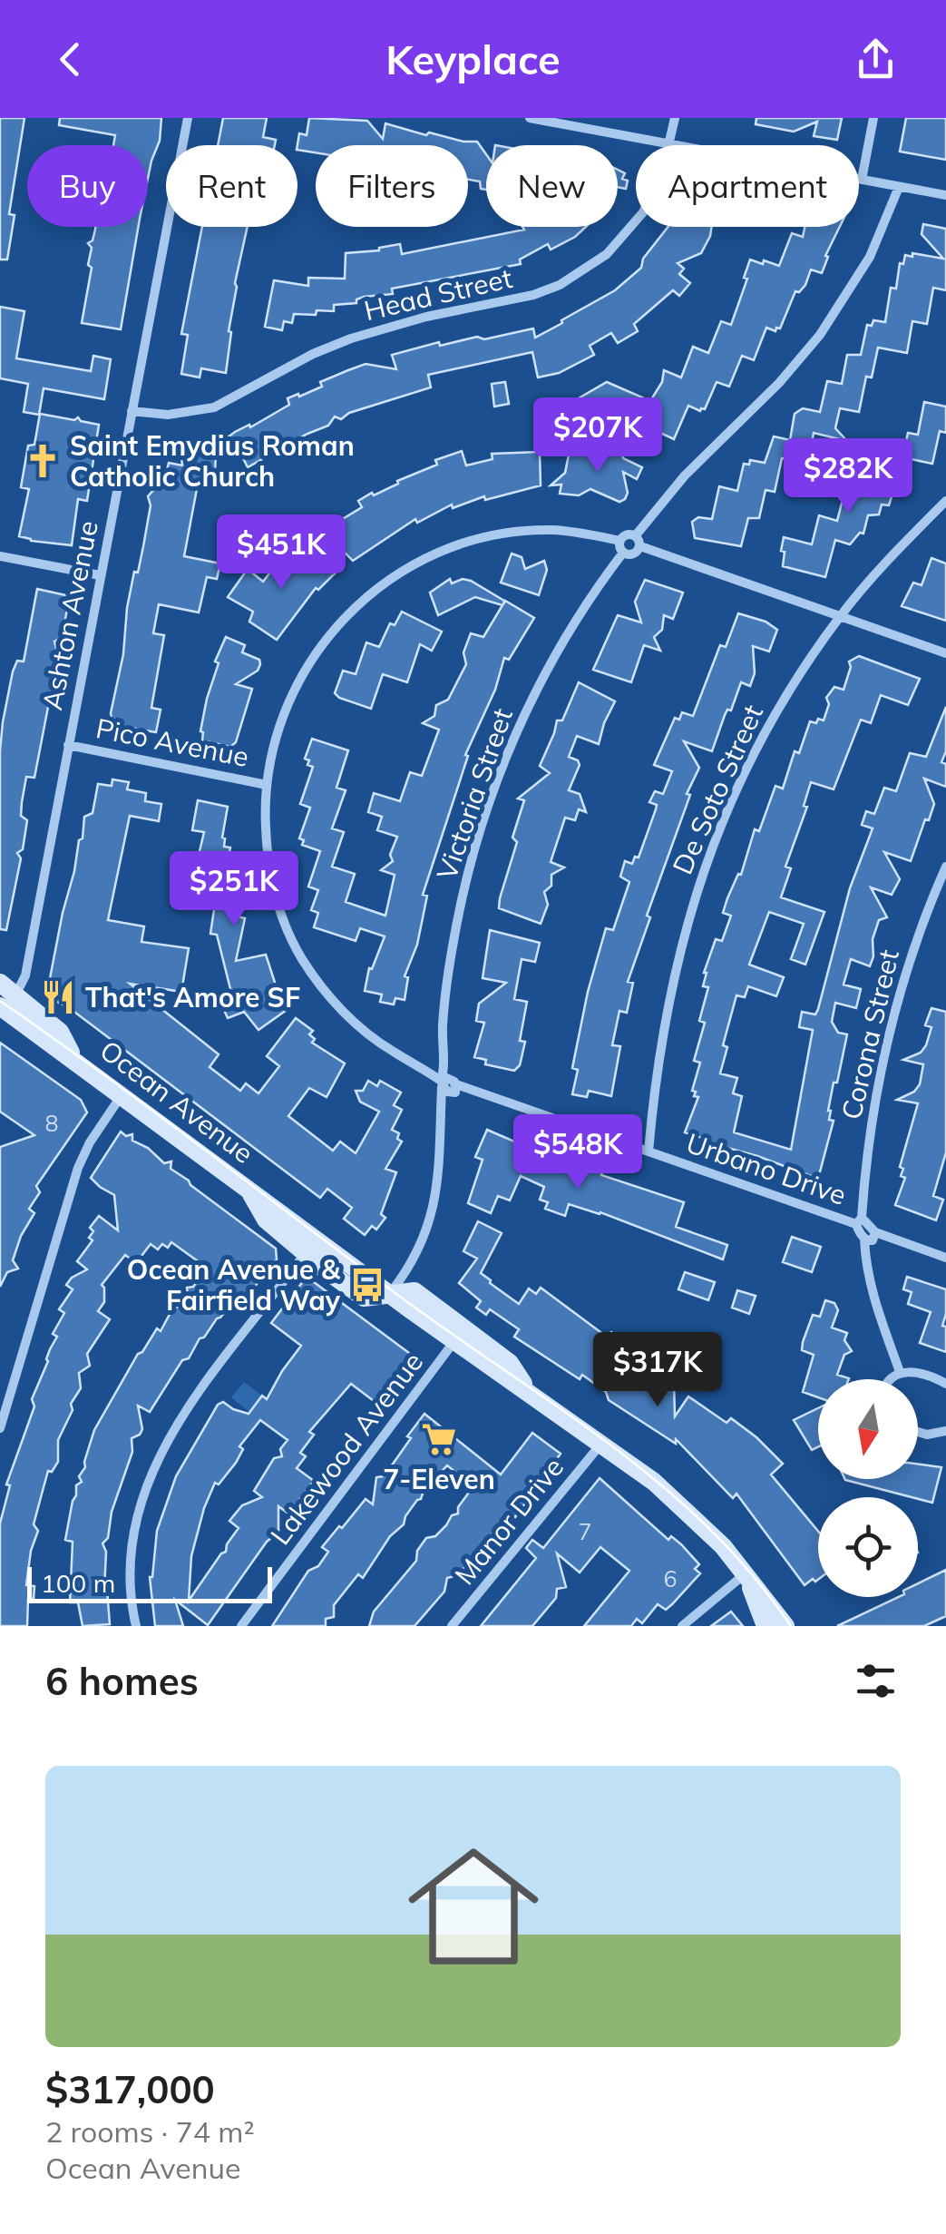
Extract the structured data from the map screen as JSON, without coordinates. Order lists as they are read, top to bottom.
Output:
{
  "streets": {
    "main road": ["Ocean Avenue"],
    "street": [
      "Head Street",
      "Ashton Avenue",
      "Pico Avenue",
      "De Soto Street",
      "Victoria Street",
      "Corona Street",
      "Urbano Drive",
      "Lakewood Avenue",
      "Manor Drive"
    ]
  },
  "crossings": [
    ["Head Street", "Ashton Avenue"],
    ["Ashton Avenue", "Pico Avenue"],
    ["Ashton Avenue", "Ocean Avenue"],
    ["De Soto Street", "Urbano Drive"],
    ["Victoria Street", "Ocean Avenue"],
    ["Victoria Street", "Urbano Drive"],
    ["Corona Street", "Urbano Drive"],
    ["Ocean Avenue", "Lakewood Avenue"],
    ["Ocean Avenue", "Manor Drive"]
  ],
  "places": {
    "church": ["Saint Emydius Roman Catholic Church"],
    "restaurant": ["That's Amore SF"],
    "bus stop": ["Ocean Avenue & Fairfield Way"],
    "supermarket": ["7-Eleven"]
  },
  "house_numbers": ["8", "7", "6"],
  "scale_bar": "100 m",
  "north": "bottom",
  "page": {
    "header": "Keyplace",
    "chip": [
      "Buy",
      "Rent",
      "Filters",
      "New",
      "Apartment"
    ],
    "price": [
      "$207K",
      "$282K",
      "$451K",
      "$251K",
      "$548K",
      "$317K"
    ],
    "scale": "100 m",
    "heading": "6 homes",
    "list": [
      {
        "name": "$317,000",
        "note": "2 rooms · 74 m² · Ocean Avenue"
      }
    ]
  }
}
